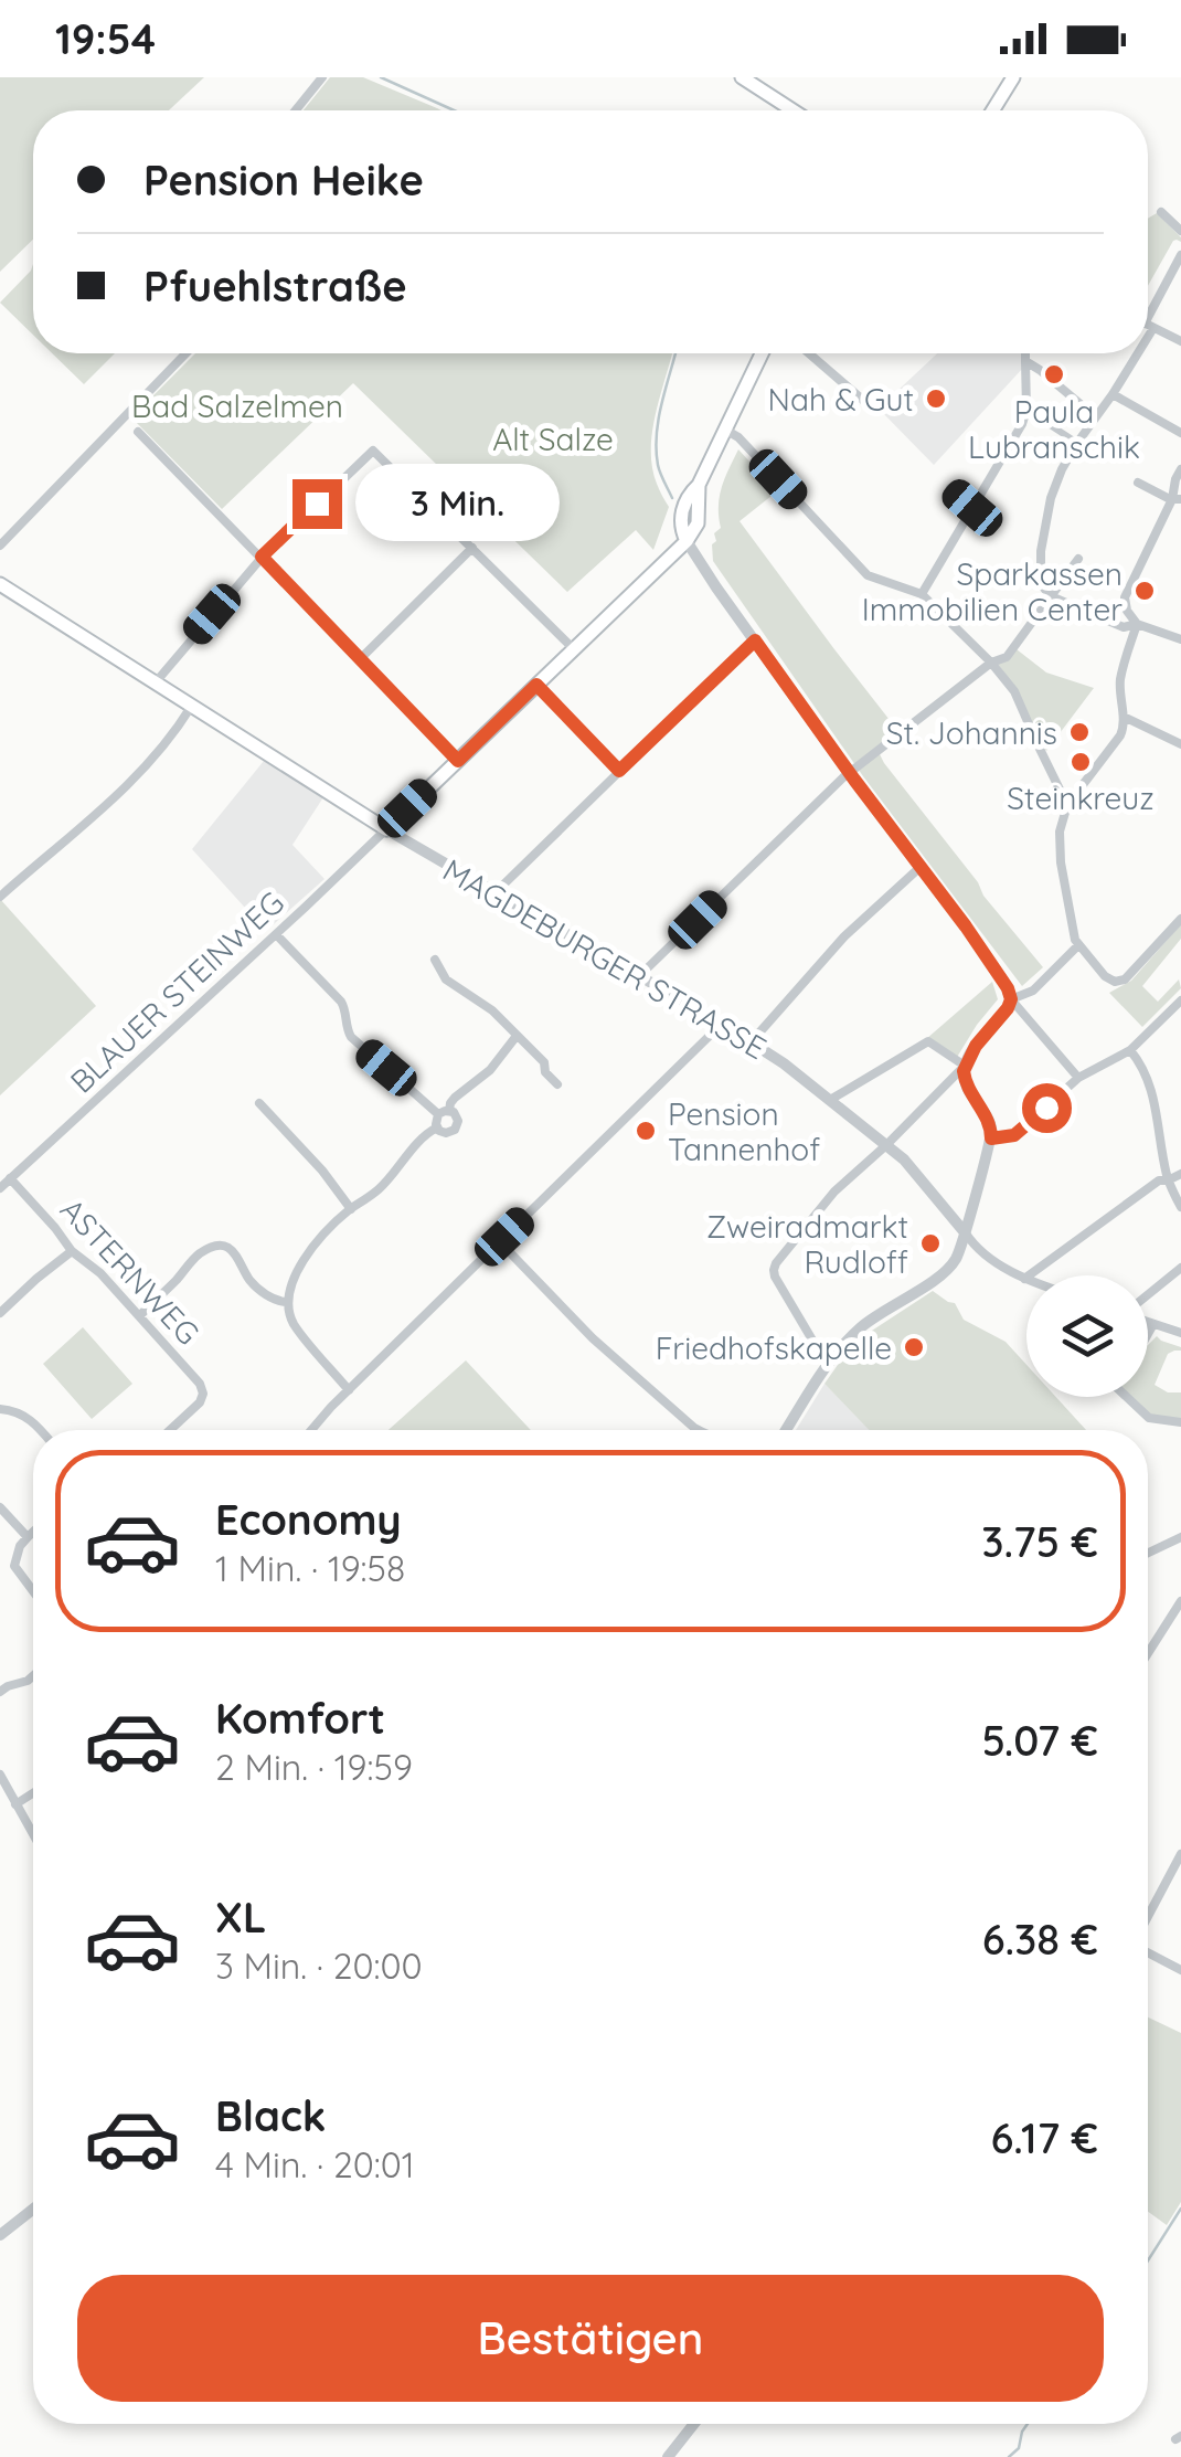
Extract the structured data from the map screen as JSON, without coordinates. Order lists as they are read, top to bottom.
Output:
{
  "streets": {
    "main road": ["MAGDEBURGER STRASSE"],
    "street": ["BLAUER STEINWEG", "ASTERNWEG"]
  },
  "crossings": [
    ["MAGDEBURGER STRASSE", "BLAUER STEINWEG"],
    ["BLAUER STEINWEG", "ASTERNWEG"]
  ],
  "parks": ["Bad Salzelmen", "Alt Salze"],
  "places": [
    "Paula Lubranschik",
    "Nah & Gut",
    "Sparkassen Immobilien Center",
    "St. Johannis",
    "Steinkreuz",
    "Pension Tannenhof",
    "Zweiradmarkt Rudloff",
    "Friedhofskapelle"
  ],
  "page": {
    "status": "19:54",
    "banner": ["Pension Heike", "Pfuehlstraße"],
    "bubble": "3 Min.",
    "list": [
      {
        "name": "Economy",
        "note": "1 Min. · 19:58",
        "value": "3.75 €"
      },
      {
        "name": "Komfort",
        "note": "2 Min. · 19:59",
        "value": "5.07 €"
      },
      {
        "name": "XL",
        "note": "3 Min. · 20:00",
        "value": "6.38 €"
      },
      {
        "name": "Black",
        "note": "4 Min. · 20:01",
        "value": "6.17 €"
      }
    ],
    "buttons": "Bestätigen"
  }
}
